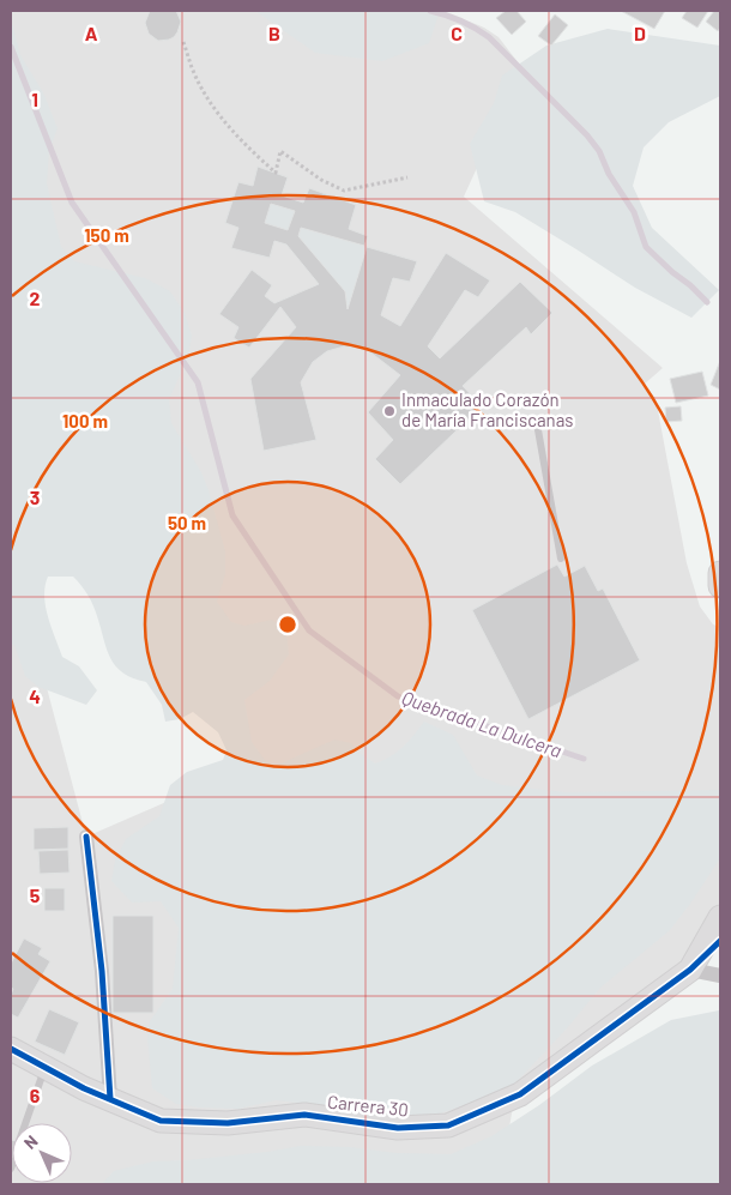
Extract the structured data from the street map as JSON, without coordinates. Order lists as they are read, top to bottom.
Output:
{
  "streets": {
    "street": ["Carrera 30"]
  },
  "water": ["Quebrada La Dulcera"],
  "places": ["Inmaculado Corazón de María Franciscanas"],
  "north": "top left",
  "grid": {
    "columns": [
      "A",
      "B",
      "C",
      "D"
    ],
    "rows": [
      "1",
      "2",
      "3",
      "4",
      "5",
      "6"
    ]
  },
  "rings": ["150 m", "100 m", "50 m"]
}
